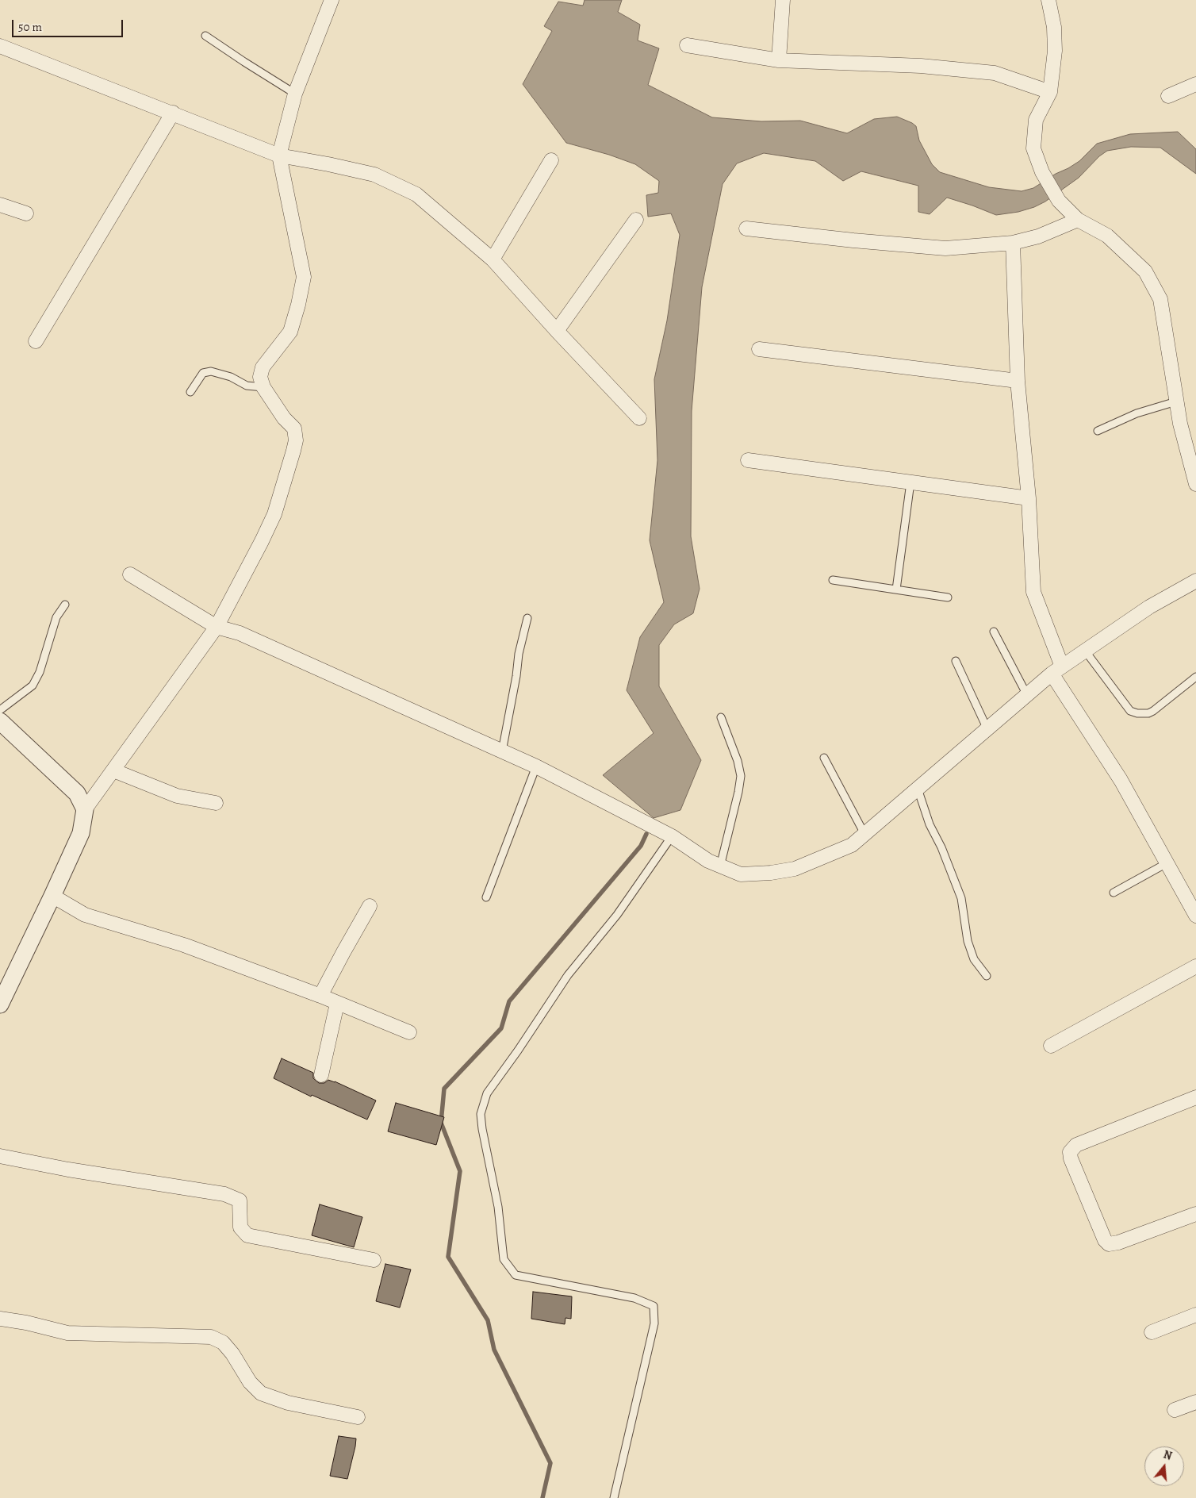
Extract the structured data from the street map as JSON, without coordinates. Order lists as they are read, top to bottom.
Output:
{
  "scale_bar": "50 m",
  "north": "top"
}
